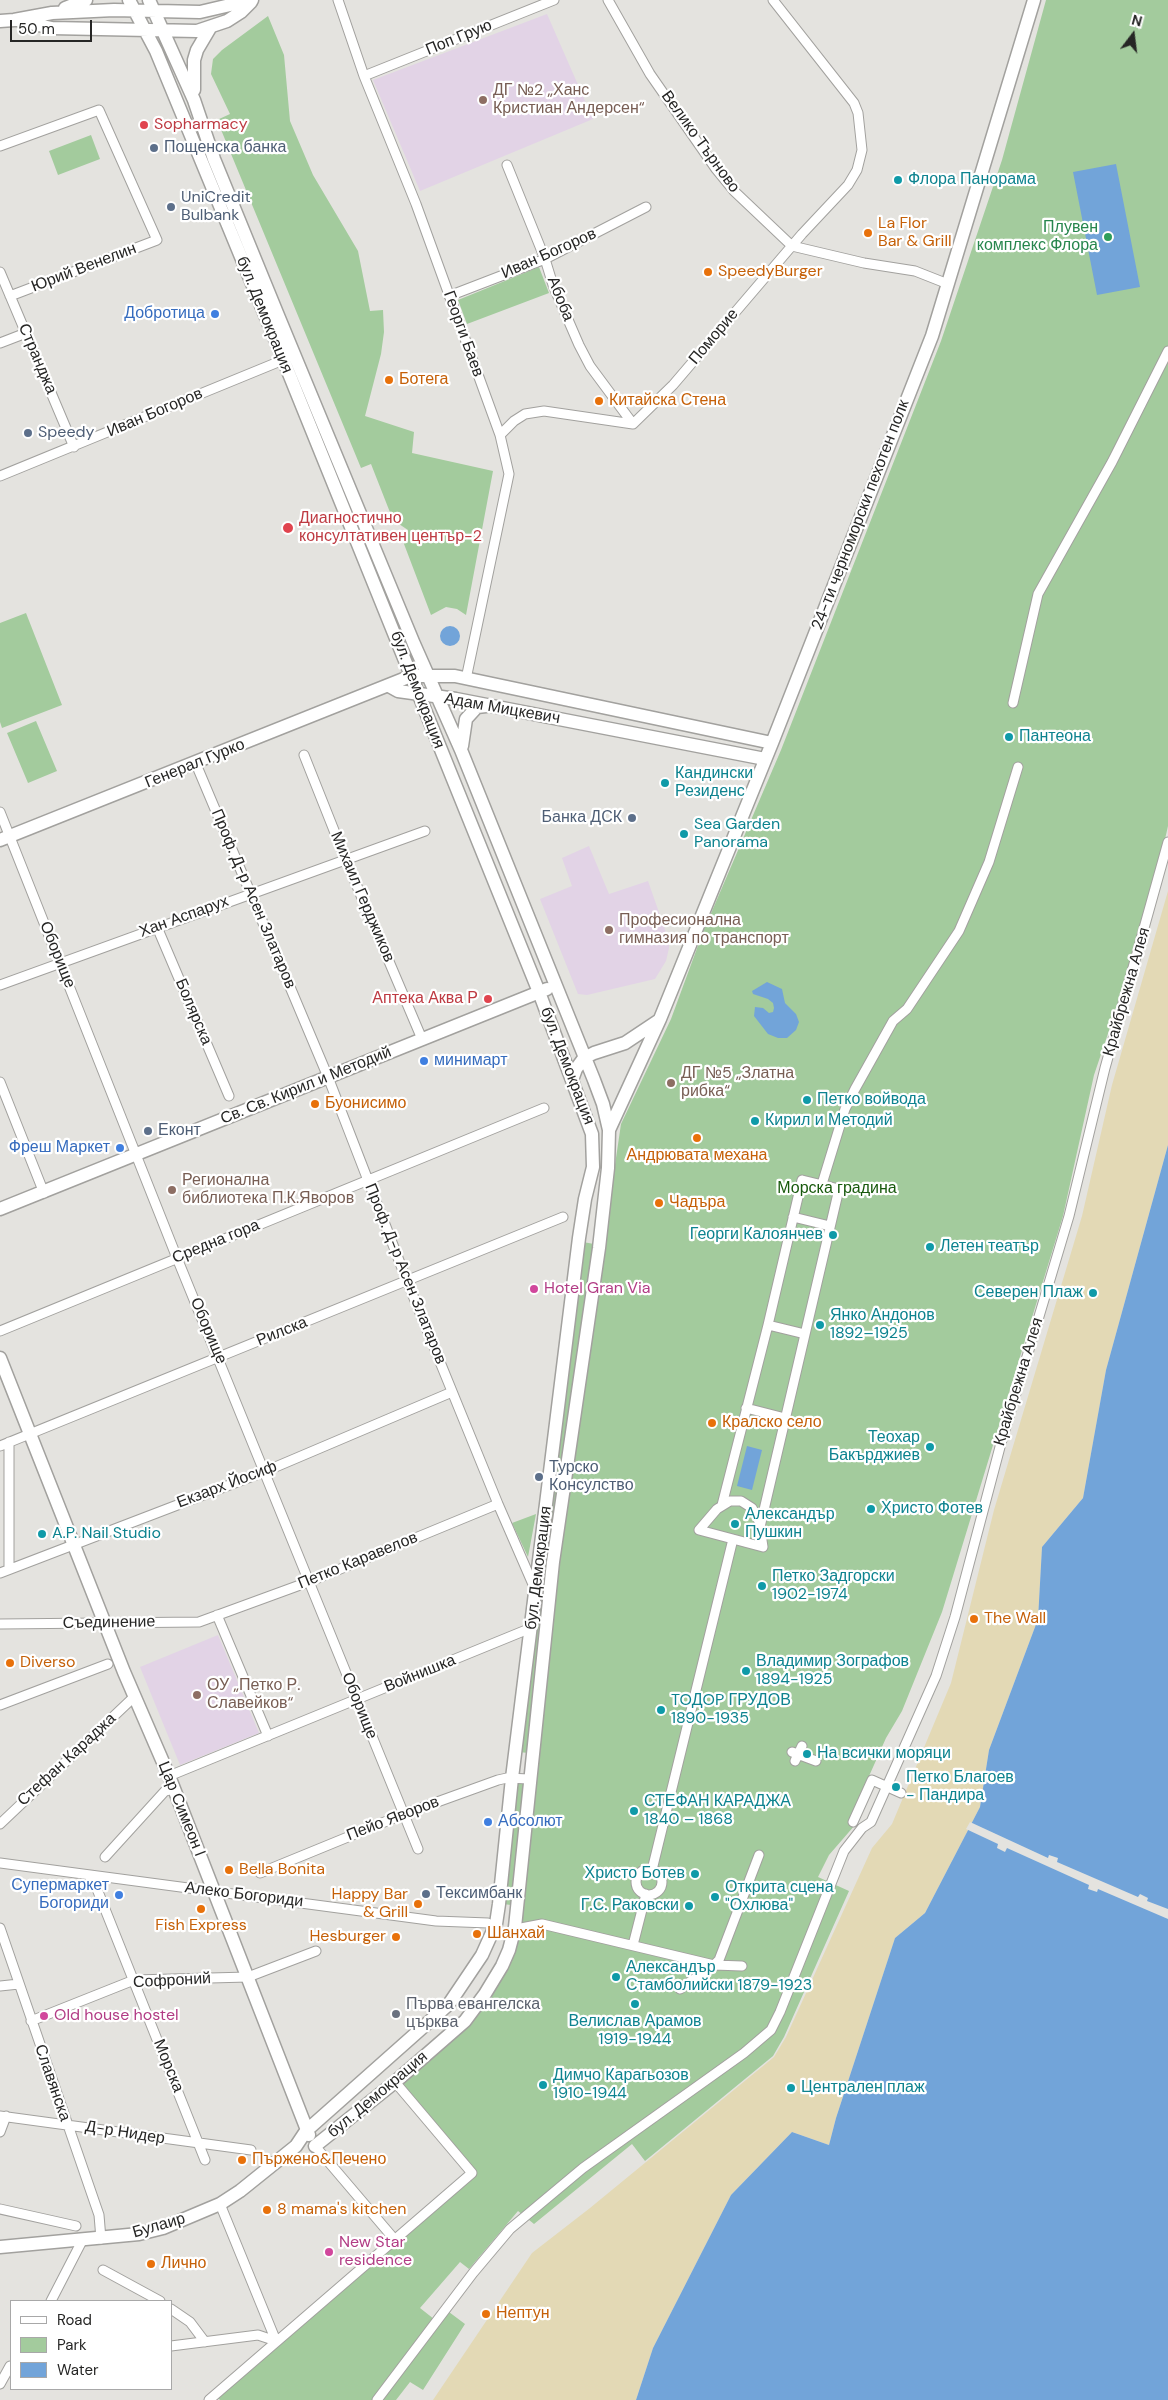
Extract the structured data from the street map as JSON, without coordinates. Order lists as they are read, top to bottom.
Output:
{
  "streets": {
    "main road": [
      "бул. Демокрация",
      "24-ти черноморски пехотен полк",
      "Адам Мицкевич",
      "Генерал Гурко",
      "Св. Св. Кирил и Методий",
      "Цар Симеон I",
      "Булаир"
    ],
    "street": [
      "Поп Грую",
      "Велико Търново",
      "Иван Богоров",
      "Юрий Венелин",
      "Абоба",
      "Георги Баев",
      "Поморие",
      "Странджа",
      "Михаил Герджиков",
      "Проф. Д-р Асен Златаров",
      "Хан Аспарух",
      "Оборище",
      "Крайбрежна Алея",
      "Болярска",
      "Средна гора",
      "Рилска",
      "Екзарх Йосиф",
      "Петко Каравелов",
      "Съединение",
      "Войнишка",
      "Стефан Караджа",
      "Пейо Яворов",
      "Алеко Богориди",
      "Софроний",
      "Морска",
      "Славянска",
      "Д-р Нидер"
    ]
  },
  "crossings": [
    ["Поп Грую", "Георги Баев"],
    ["Велико Търново", "Поморие"],
    ["Иван Богоров", "Абоба"],
    ["Иван Богоров", "бул. Демокрация"],
    ["Иван Богоров", "Георги Баев"],
    ["Иван Богоров", "Странджа"],
    ["Юрий Венелин", "Странджа"],
    ["Абоба", "Поморие"],
    ["бул. Демокрация", "24-ти черноморски пехотен полк"],
    ["бул. Демокрация", "Адам Мицкевич"],
    ["бул. Демокрация", "Проф. Д-р Асен Златаров"],
    ["бул. Демокрация", "Св. Св. Кирил и Методий"],
    ["бул. Демокрация", "Войнишка"],
    ["бул. Демокрация", "Цар Симеон I"],
    ["бул. Демокрация", "Пейо Яворов"],
    ["бул. Демокрация", "Булаир"],
    ["Георги Баев", "Адам Мицкевич"],
    ["24-ти черноморски пехотен полк", "Адам Мицкевич"],
    ["Адам Мицкевич", "Генерал Гурко"],
    ["Генерал Гурко", "Проф. Д-р Асен Златаров"],
    ["Генерал Гурко", "Оборище"],
    ["Михаил Герджиков", "Хан Аспарух"],
    ["Михаил Герджиков", "Св. Св. Кирил и Методий"],
    ["Проф. Д-р Асен Златаров", "Хан Аспарух"],
    ["Проф. Д-р Асен Златаров", "Св. Св. Кирил и Методий"],
    ["Проф. Д-р Асен Златаров", "Средна гора"],
    ["Проф. Д-р Асен Златаров", "Рилска"],
    ["Проф. Д-р Асен Златаров", "Екзарх Йосиф"],
    ["Проф. Д-р Асен Златаров", "Петко Каравелов"],
    ["Хан Аспарух", "Оборище"],
    ["Хан Аспарух", "Болярска"],
    ["Оборище", "Св. Св. Кирил и Методий"],
    ["Оборище", "Средна гора"],
    ["Оборище", "Рилска"],
    ["Оборище", "Екзарх Йосиф"],
    ["Оборище", "Петко Каравелов"],
    ["Оборище", "Войнишка"],
    ["Оборище", "Пейо Яворов"],
    ["Рилска", "Цар Симеон I"],
    ["Екзарх Йосиф", "Цар Симеон I"],
    ["Петко Каравелов", "Съединение"],
    ["Съединение", "Цар Симеон I"],
    ["Войнишка", "Цар Симеон I"],
    ["Стефан Караджа", "Цар Симеон I"],
    ["Цар Симеон I", "Алеко Богориди"],
    ["Цар Симеон I", "Софроний"],
    ["Цар Симеон I", "Булаир"],
    ["Софроний", "Морска"],
    ["Софроний", "Славянска"],
    ["Морска", "Д-р Нидер"],
    ["Славянска", "Д-р Нидер"],
    ["Славянска", "Булаир"]
  ],
  "parks": ["Морска градина"],
  "places": [
    "ДГ №2 „Ханс Кристиан Андерсен“",
    "Sopharmacy",
    "Пощенска банка",
    "Флора Панорама",
    "UniCredit Bulbank",
    "La Flor Bar & Grill",
    "Плувен комплекс Флора",
    "SpeedyBurger",
    "Добротица",
    "Ботега",
    "Китайска Стена",
    "Speedy",
    "Диагностично консултативен център-2",
    "Пантеона",
    "Кандински Резиденс",
    "Банка ДСК",
    "Sea Garden Panorama",
    "Професионална гимназия по транспорт",
    "Аптека Аква Р",
    "минимарт",
    "ДГ №5 „Златна рибка“",
    "Петко войвода",
    "Буонисимо",
    "Кирил и Методий",
    "Еконт",
    "Андрювата механа",
    "Фреш Маркет",
    "Регионална библиотека П.К.Яворов",
    "Чадъра",
    "Георги Калоянчев",
    "Летен театър",
    "Hotel Gran Via",
    "Северен Плаж",
    "Янко Андонов 1892–1925",
    "Кралско село",
    "Теохар Бакърджиев",
    "Турско Консулство",
    "Христо Фотев",
    "Александър Пушкин",
    "A.P. Nail Studio",
    "Петко Задгорски 1902-1974",
    "The Wall",
    "Diverso",
    "Владимир Зографов 1894-1925",
    "ОУ „Петко Р. Славейков“",
    "TOДOP ГРУДОВ 1890-1935",
    "На всички моряци",
    "Петко Благоев - Пандира",
    "СТЕФАН КАРАДЖА 1840 – 1868",
    "Абсолют",
    "Bella Bonita",
    "Христо Ботев",
    "Тексимбанк",
    "Супермаркет Богориди",
    "Открита сцена \"Охлюва\"",
    "Happy Bar & Grill",
    "Г.С. Раковски",
    "Fish Express",
    "Шанхай",
    "Hesburger",
    "Александър Стамболийски 1879-1923",
    "Велислав Арамов 1919-1944",
    "Първа евангелска църква",
    "Old house hostel",
    "Димчо Карагьозов 1910-1944",
    "Централен плаж",
    "Пържено&Печено",
    "8 mama's kitchen",
    "New Star residence",
    "Лично",
    "Нептун"
  ],
  "legend": ["Road", "Park", "Water"],
  "scale_bar": "50 m",
  "north": "top"
}
